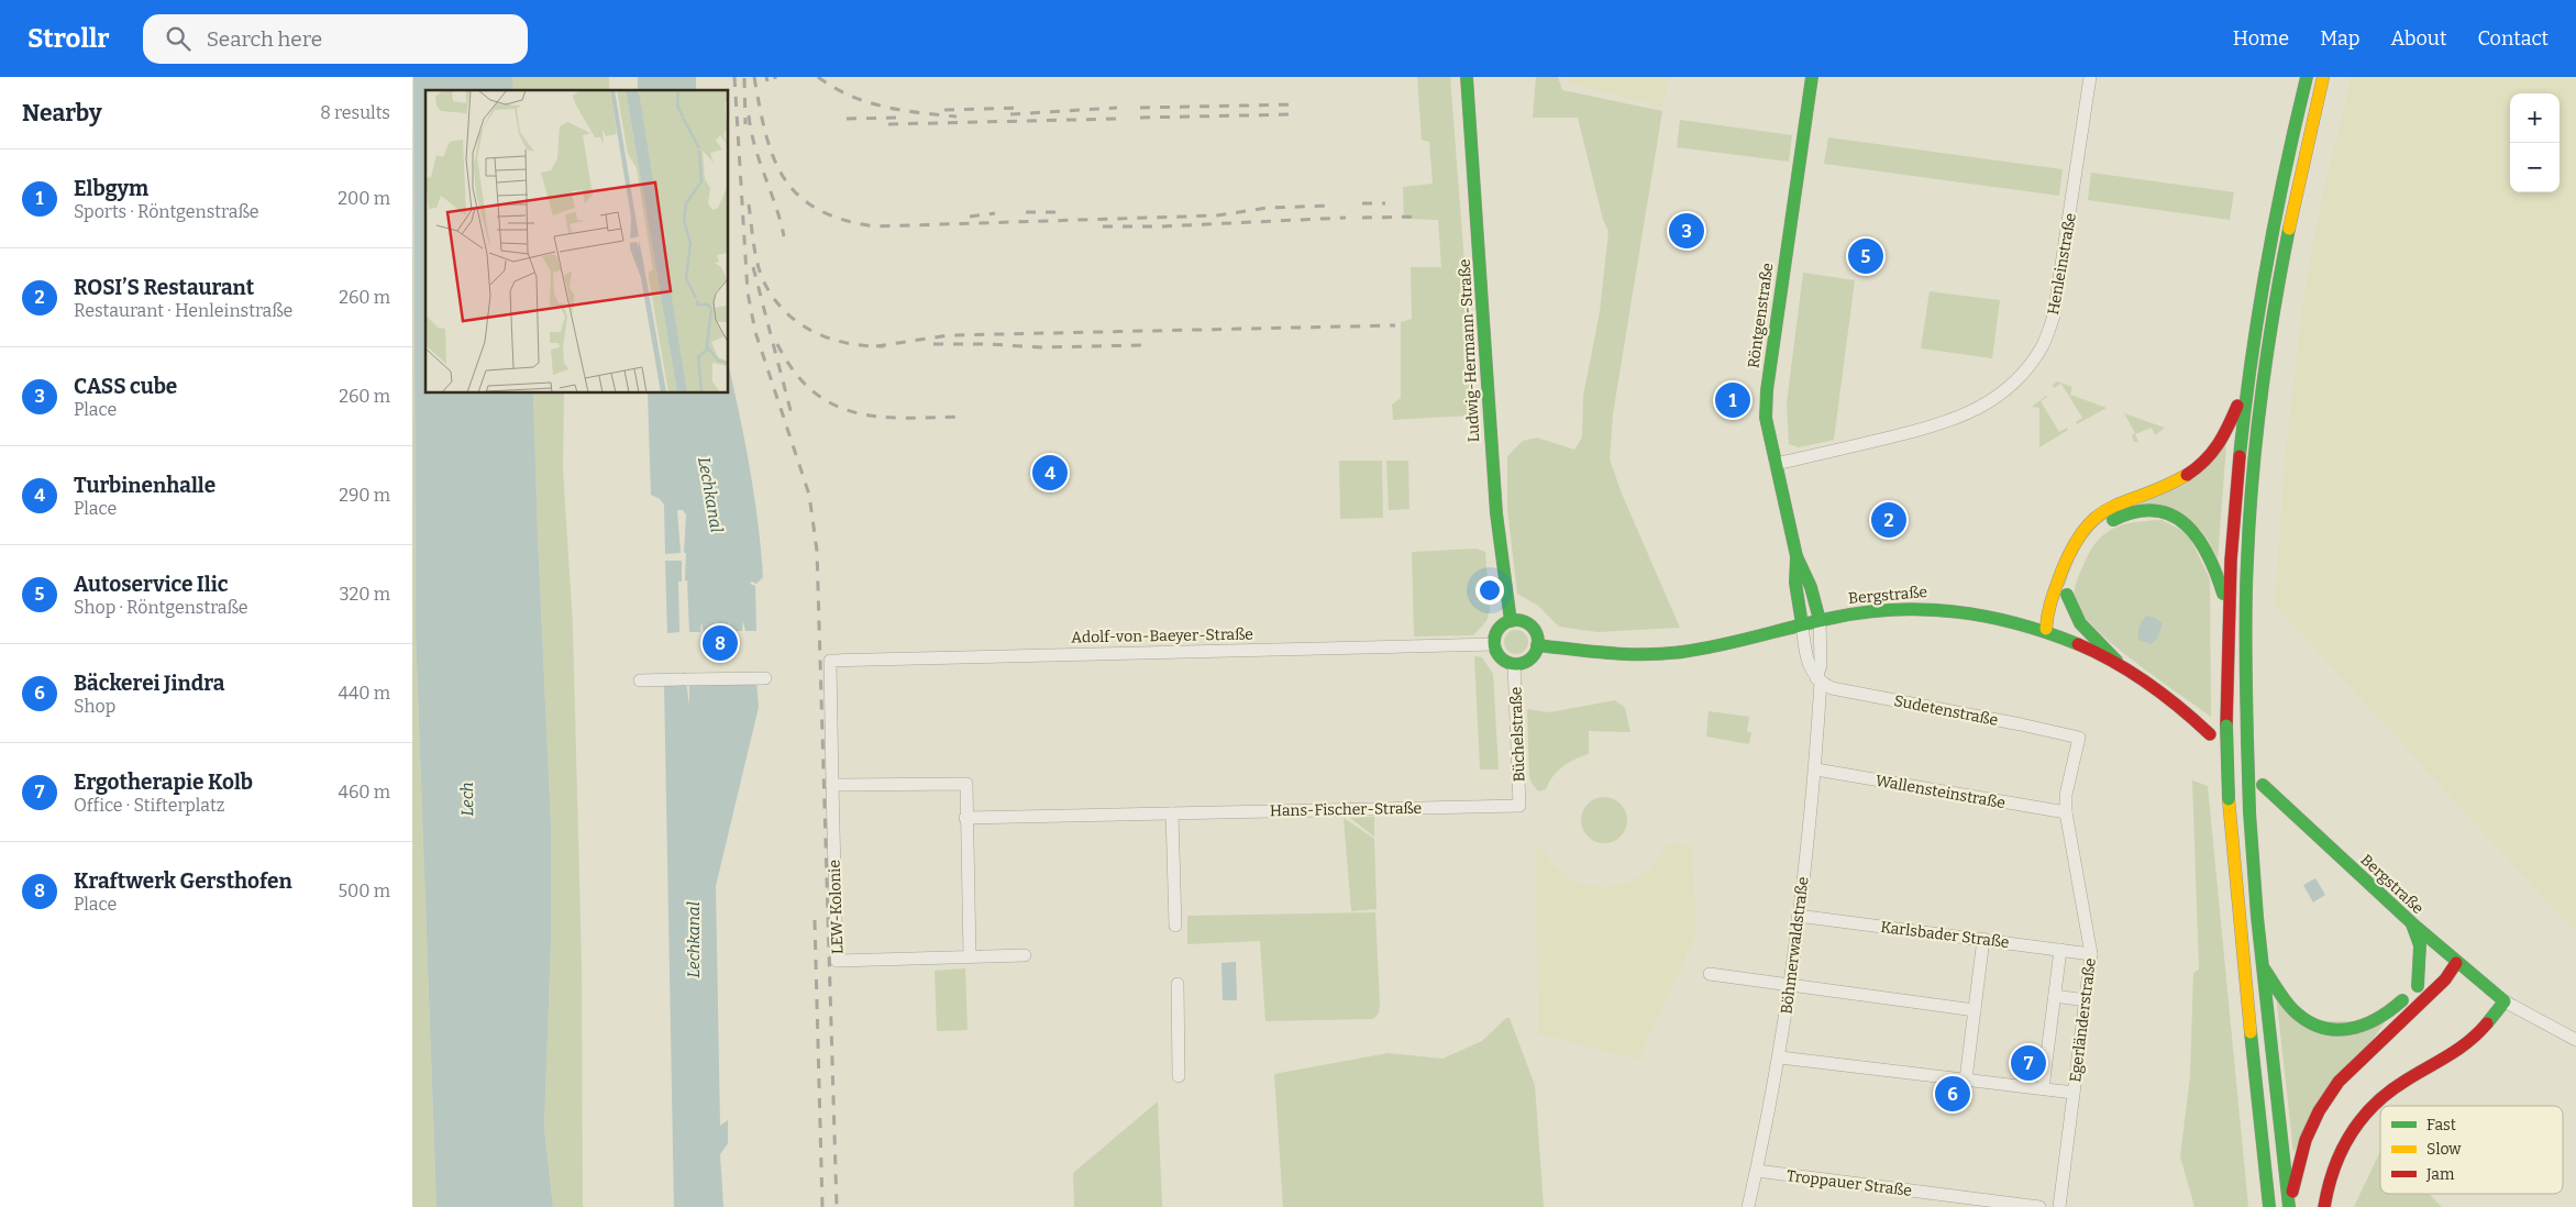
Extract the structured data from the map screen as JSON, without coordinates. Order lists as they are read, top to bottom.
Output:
{
  "streets": {
    "main road": ["Röntgenstraße", "Ludwig-Hermann-Straße", "Bergstraße"],
    "street": [
      "Henleinstraße",
      "Adolf-von-Baeyer-Straße",
      "Sudetenstraße",
      "Büchelstraße",
      "Wallensteinstraße",
      "Hans-Fischer-Straße",
      "LEW-Kolonie",
      "Karlsbader Straße",
      "Böhmerwaldstraße",
      "Egerländerstraße",
      "Troppauer Straße"
    ]
  },
  "crossings": [
    ["Henleinstraße", "Röntgenstraße"],
    ["Röntgenstraße", "Bergstraße"],
    ["Ludwig-Hermann-Straße", "Bergstraße"],
    ["Ludwig-Hermann-Straße", "Adolf-von-Baeyer-Straße"],
    ["Ludwig-Hermann-Straße", "Büchelstraße"],
    ["Bergstraße", "Adolf-von-Baeyer-Straße"],
    ["Bergstraße", "Büchelstraße"],
    ["Adolf-von-Baeyer-Straße", "Büchelstraße"],
    ["Adolf-von-Baeyer-Straße", "LEW-Kolonie"],
    ["Sudetenstraße", "Böhmerwaldstraße"],
    ["Sudetenstraße", "Egerländerstraße"],
    ["Büchelstraße", "Hans-Fischer-Straße"],
    ["Wallensteinstraße", "Böhmerwaldstraße"],
    ["Wallensteinstraße", "Egerländerstraße"],
    ["Karlsbader Straße", "Böhmerwaldstraße"],
    ["Karlsbader Straße", "Egerländerstraße"],
    ["Böhmerwaldstraße", "Troppauer Straße"]
  ],
  "water": ["Lechkanal", "Lech"],
  "legend": ["Fast", "Slow", "Jam"],
  "page": {
    "header": "Strollr",
    "search": "Search here",
    "nav": [
      "Home",
      "Map",
      "About",
      "Contact"
    ],
    "heading": ["Nearby", "8 results"],
    "map_buttons": ["+", "−"],
    "list": [
      {
        "mark": "1",
        "name": "Elbgym",
        "note": "Sports · Röntgenstraße",
        "value": "200 m"
      },
      {
        "mark": "2",
        "name": "ROSI’S Restaurant",
        "note": "Restaurant · Henleinstraße",
        "value": "260 m"
      },
      {
        "mark": "3",
        "name": "CASS cube",
        "note": "Place",
        "value": "260 m"
      },
      {
        "mark": "4",
        "name": "Turbinenhalle",
        "note": "Place",
        "value": "290 m"
      },
      {
        "mark": "5",
        "name": "Autoservice Ilic",
        "note": "Shop · Röntgenstraße",
        "value": "320 m"
      },
      {
        "mark": "6",
        "name": "Bäckerei Jindra",
        "note": "Shop",
        "value": "440 m"
      },
      {
        "mark": "7",
        "name": "Ergotherapie Kolb",
        "note": "Office · Stifterplatz",
        "value": "460 m"
      },
      {
        "mark": "8",
        "name": "Kraftwerk Gersthofen",
        "note": "Place",
        "value": "500 m"
      }
    ],
    "pins": [
      "3",
      "5",
      "1",
      "4",
      "2",
      "8",
      "7",
      "6"
    ]
  }
}
